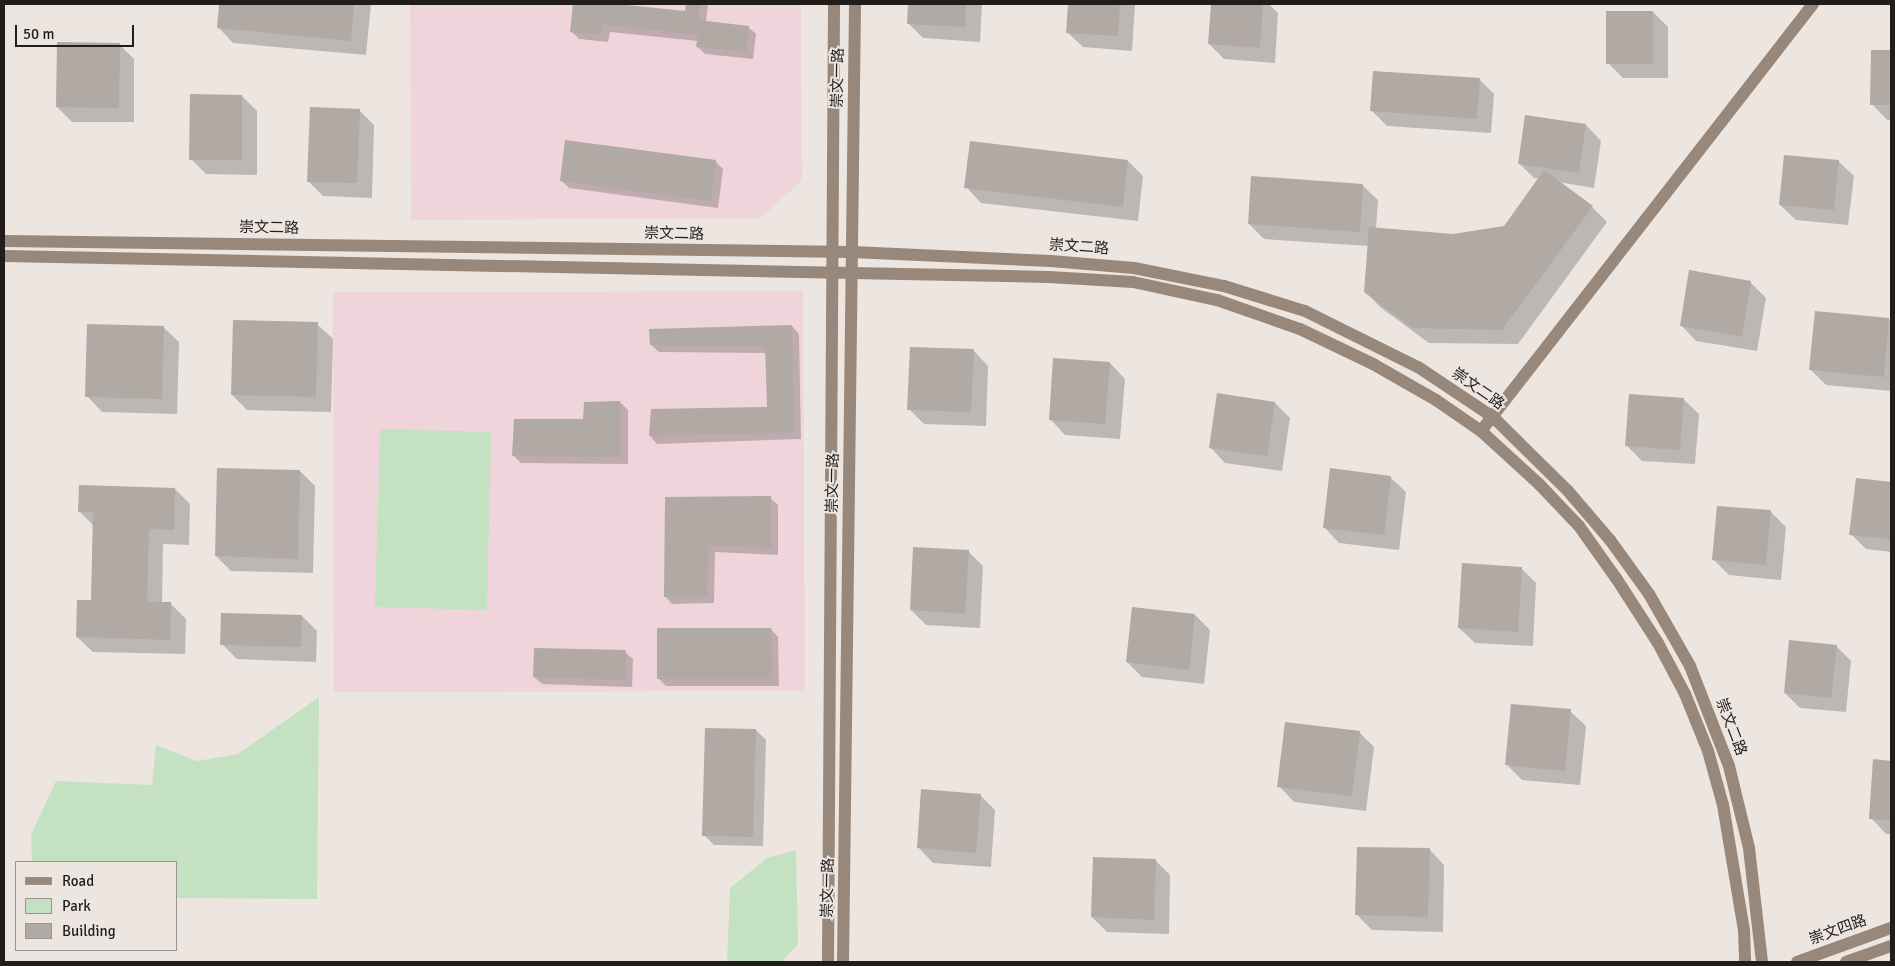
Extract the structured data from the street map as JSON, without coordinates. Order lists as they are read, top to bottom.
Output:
{
  "streets": {
    "street": ["崇文一路", "崇文二路", "崇文四路"]
  },
  "crossings": [
    ["崇文一路", "崇文二路"]
  ],
  "legend": ["Road", "Park", "Building"],
  "scale_bar": "50 m"
}
